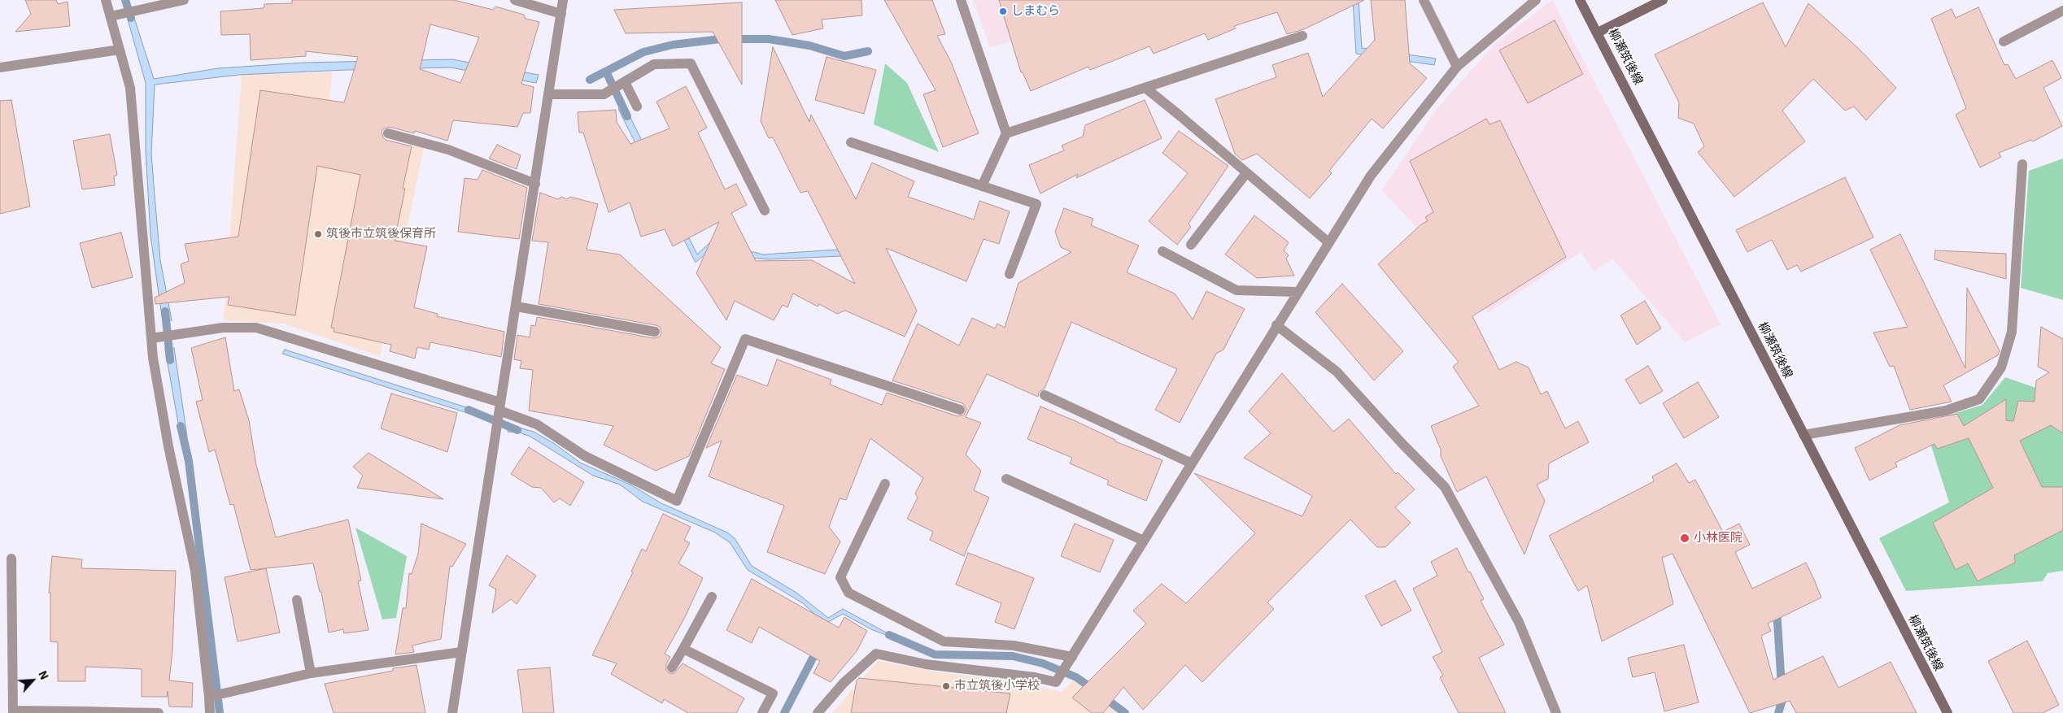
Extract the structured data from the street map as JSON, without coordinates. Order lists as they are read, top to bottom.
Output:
{
  "streets": {
    "main road": ["柳瀬筑後線"]
  },
  "places": [
    "しまむら",
    "筑後市立筑後保育所",
    "小林医院",
    "市立筑後小学校"
  ],
  "north": "top right"
}
